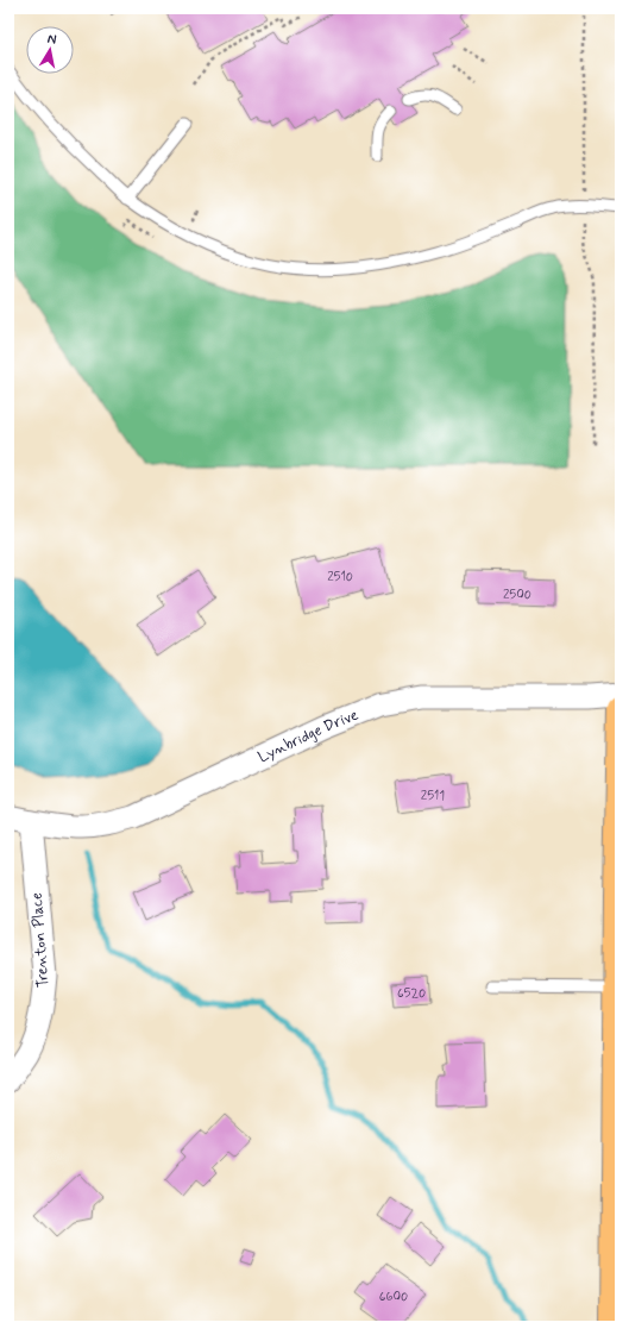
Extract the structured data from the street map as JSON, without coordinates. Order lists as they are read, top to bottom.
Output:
{
  "streets": {
    "street": ["Lynbridge Drive", "Trenton Place"]
  },
  "crossings": [
    ["Lynbridge Drive", "Trenton Place"]
  ],
  "house_numbers": [
    "2510",
    "2500",
    "2511",
    "6520",
    "6600"
  ],
  "north": "top"
}
